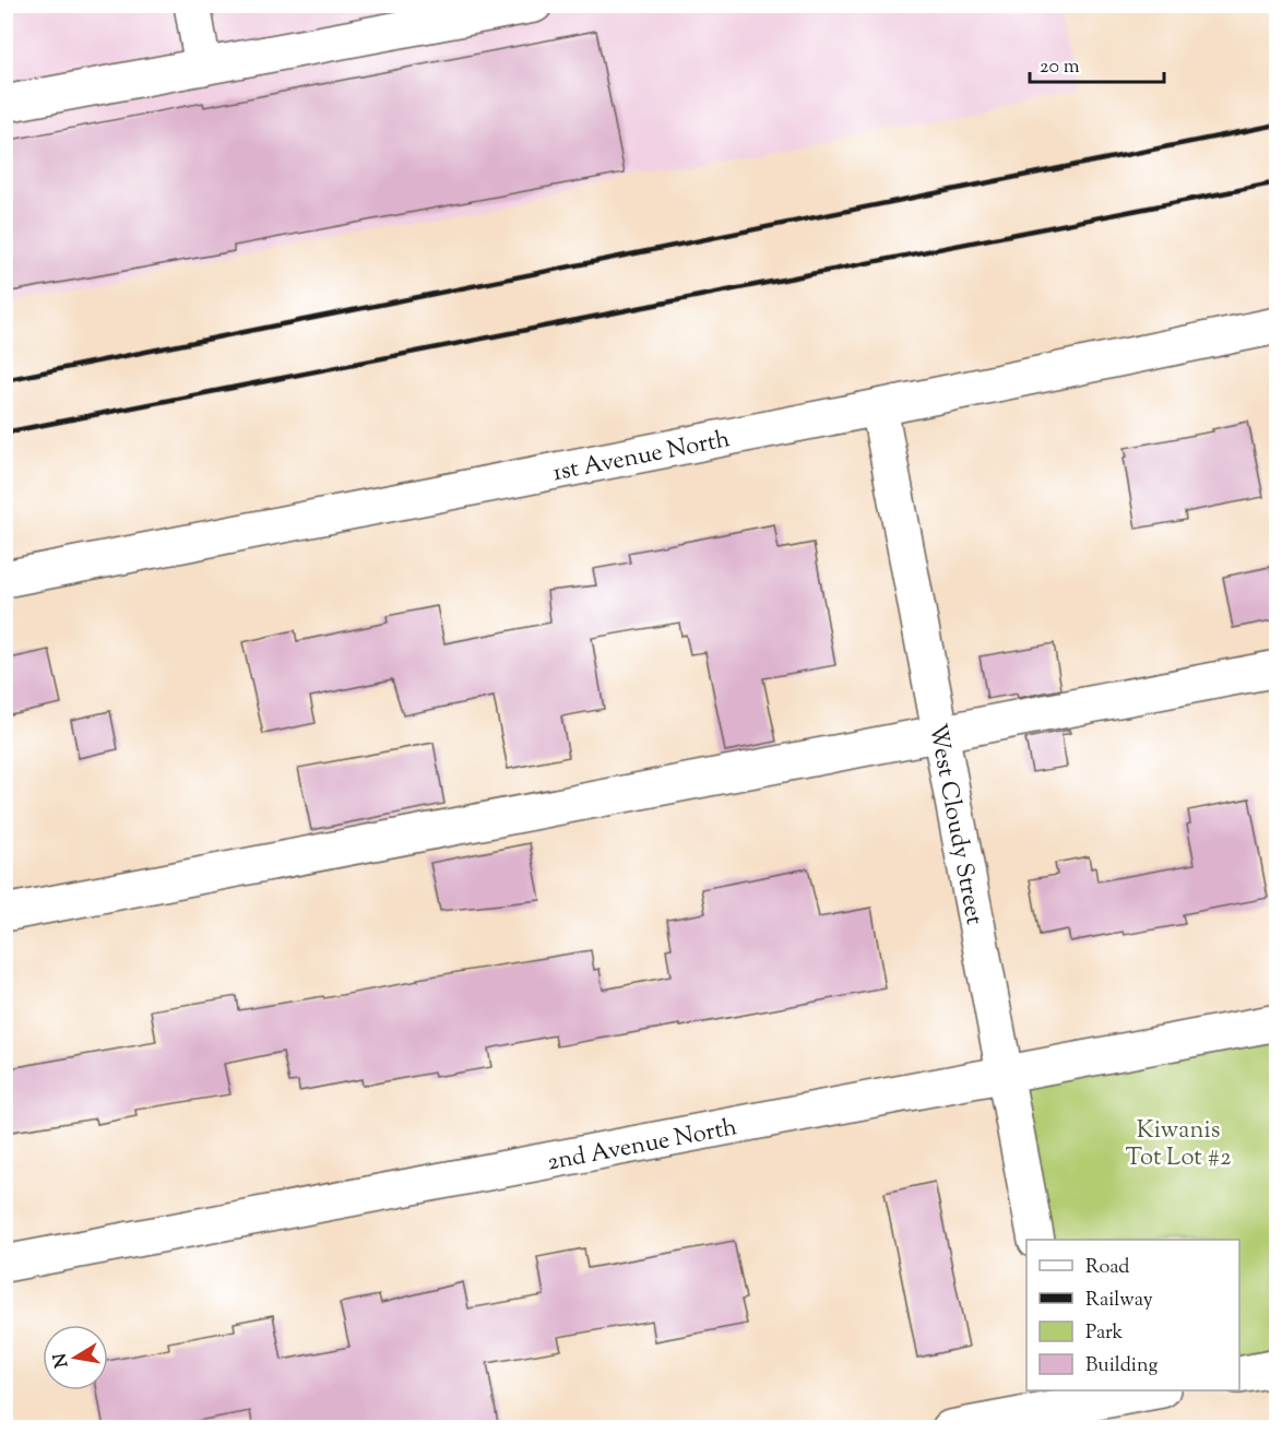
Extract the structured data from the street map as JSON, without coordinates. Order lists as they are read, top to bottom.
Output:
{
  "streets": {
    "street": ["1st Avenue North", "West Cloudy Street", "2nd Avenue North"]
  },
  "crossings": [
    ["1st Avenue North", "West Cloudy Street"],
    ["West Cloudy Street", "2nd Avenue North"]
  ],
  "parks": ["Kiwanis Tot Lot #2"],
  "legend": [
    "Road",
    "Railway",
    "Park",
    "Building"
  ],
  "scale_bar": "20 m",
  "north": "left"
}
